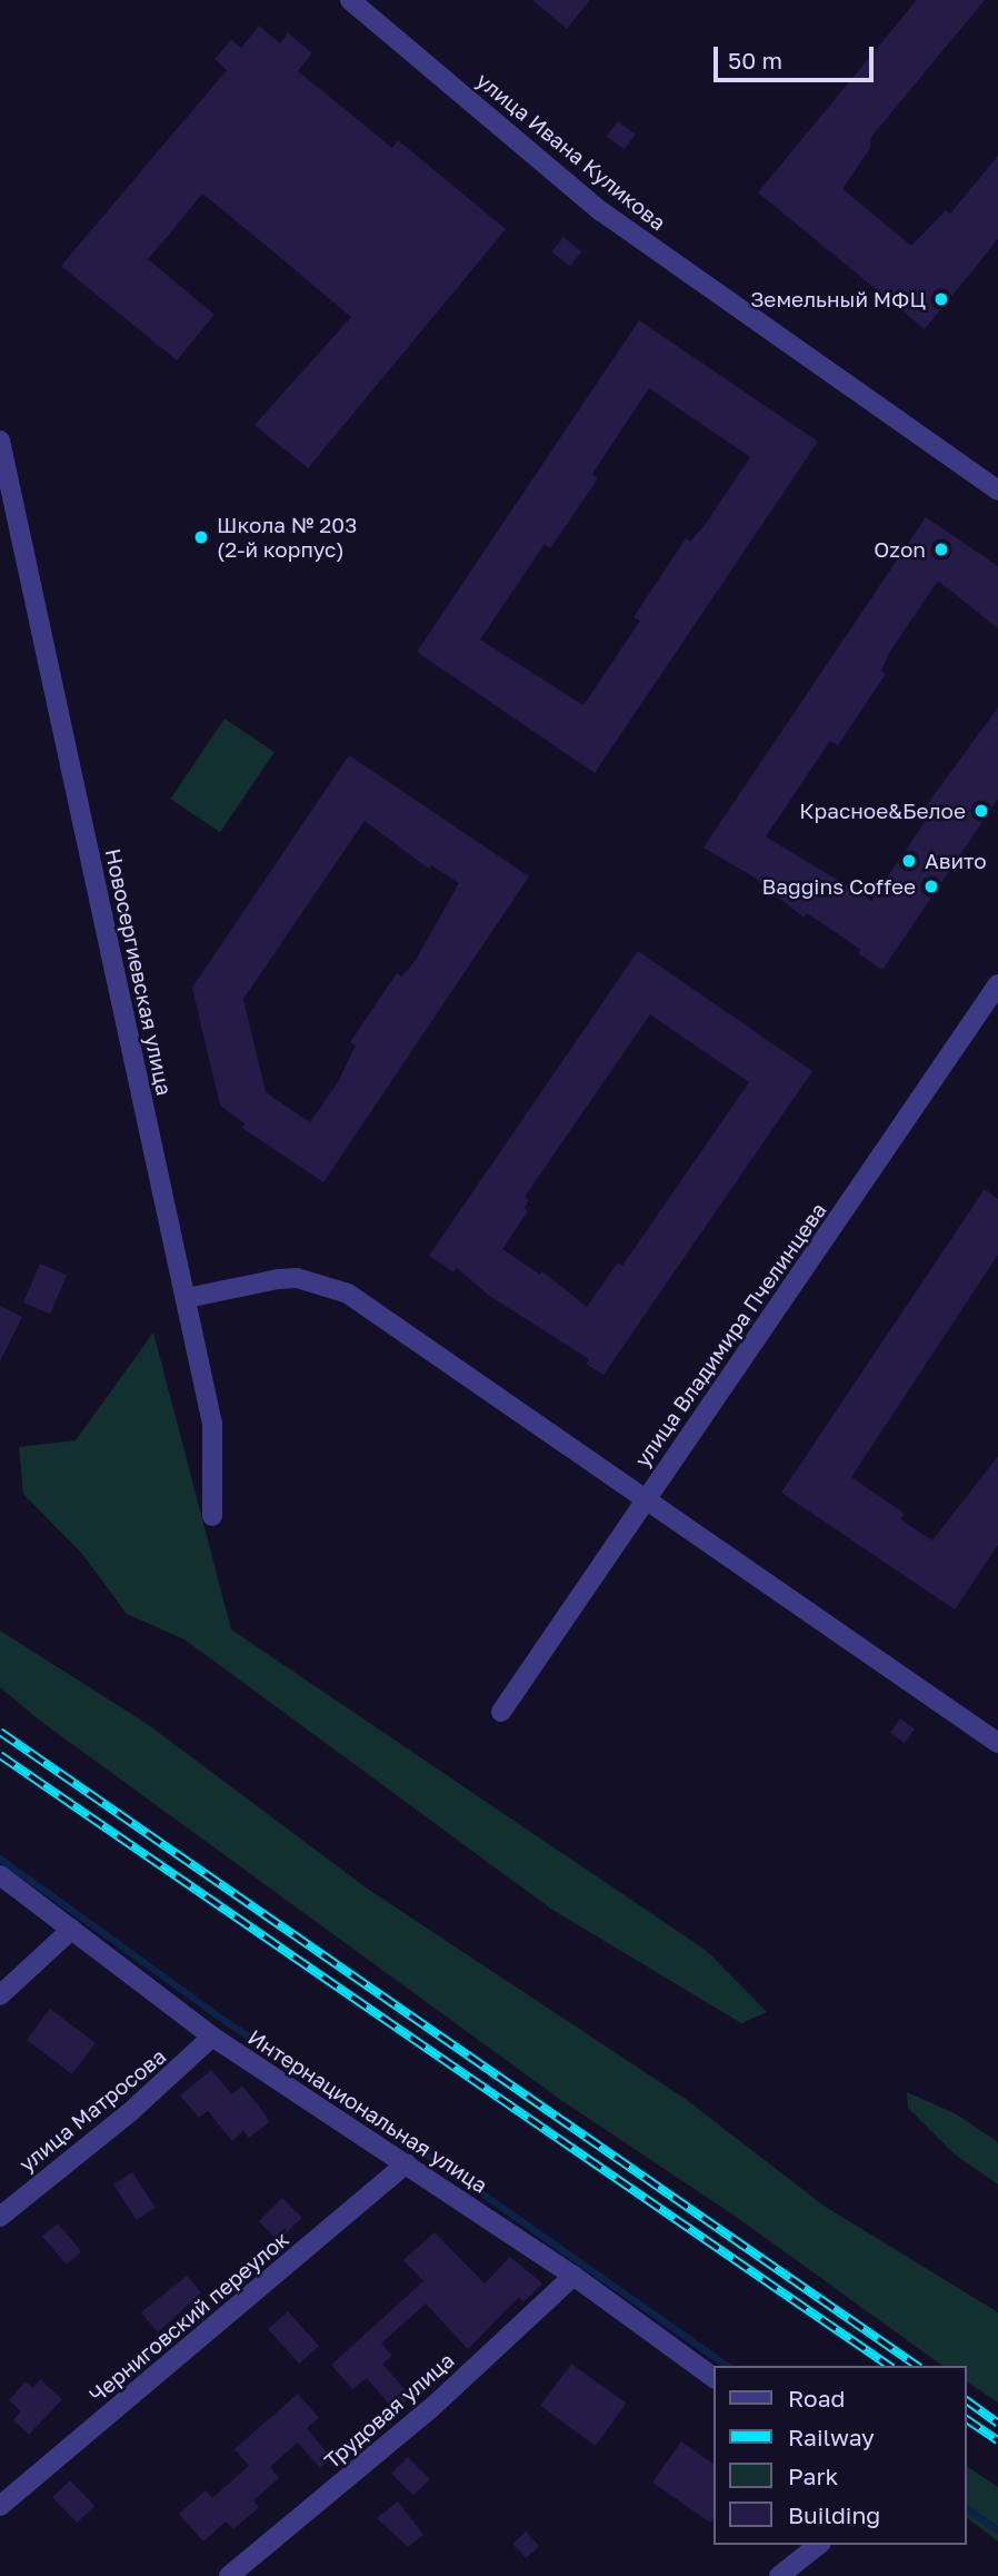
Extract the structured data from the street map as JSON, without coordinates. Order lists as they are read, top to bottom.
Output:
{
  "streets": {
    "street": [
      "улица Ивана Куликова",
      "Новосергиевская улица",
      "улица Владимира Пчелинцева",
      "улица Матросова",
      "Интернациональная улица",
      "Черниговский переулок",
      "Трудовая улица"
    ]
  },
  "crossings": [
    ["улица Матросова", "Интернациональная улица"],
    ["Интернациональная улица", "Черниговский переулок"],
    ["Интернациональная улица", "Трудовая улица"]
  ],
  "places": [
    "Земельный МФЦ",
    "Школа № 203 (2-й корпус)",
    "Ozon",
    "Красное&Белое",
    "Авито",
    "Baggins Coffee"
  ],
  "legend": [
    "Road",
    "Railway",
    "Park",
    "Building"
  ],
  "scale_bar": "50 m"
}
